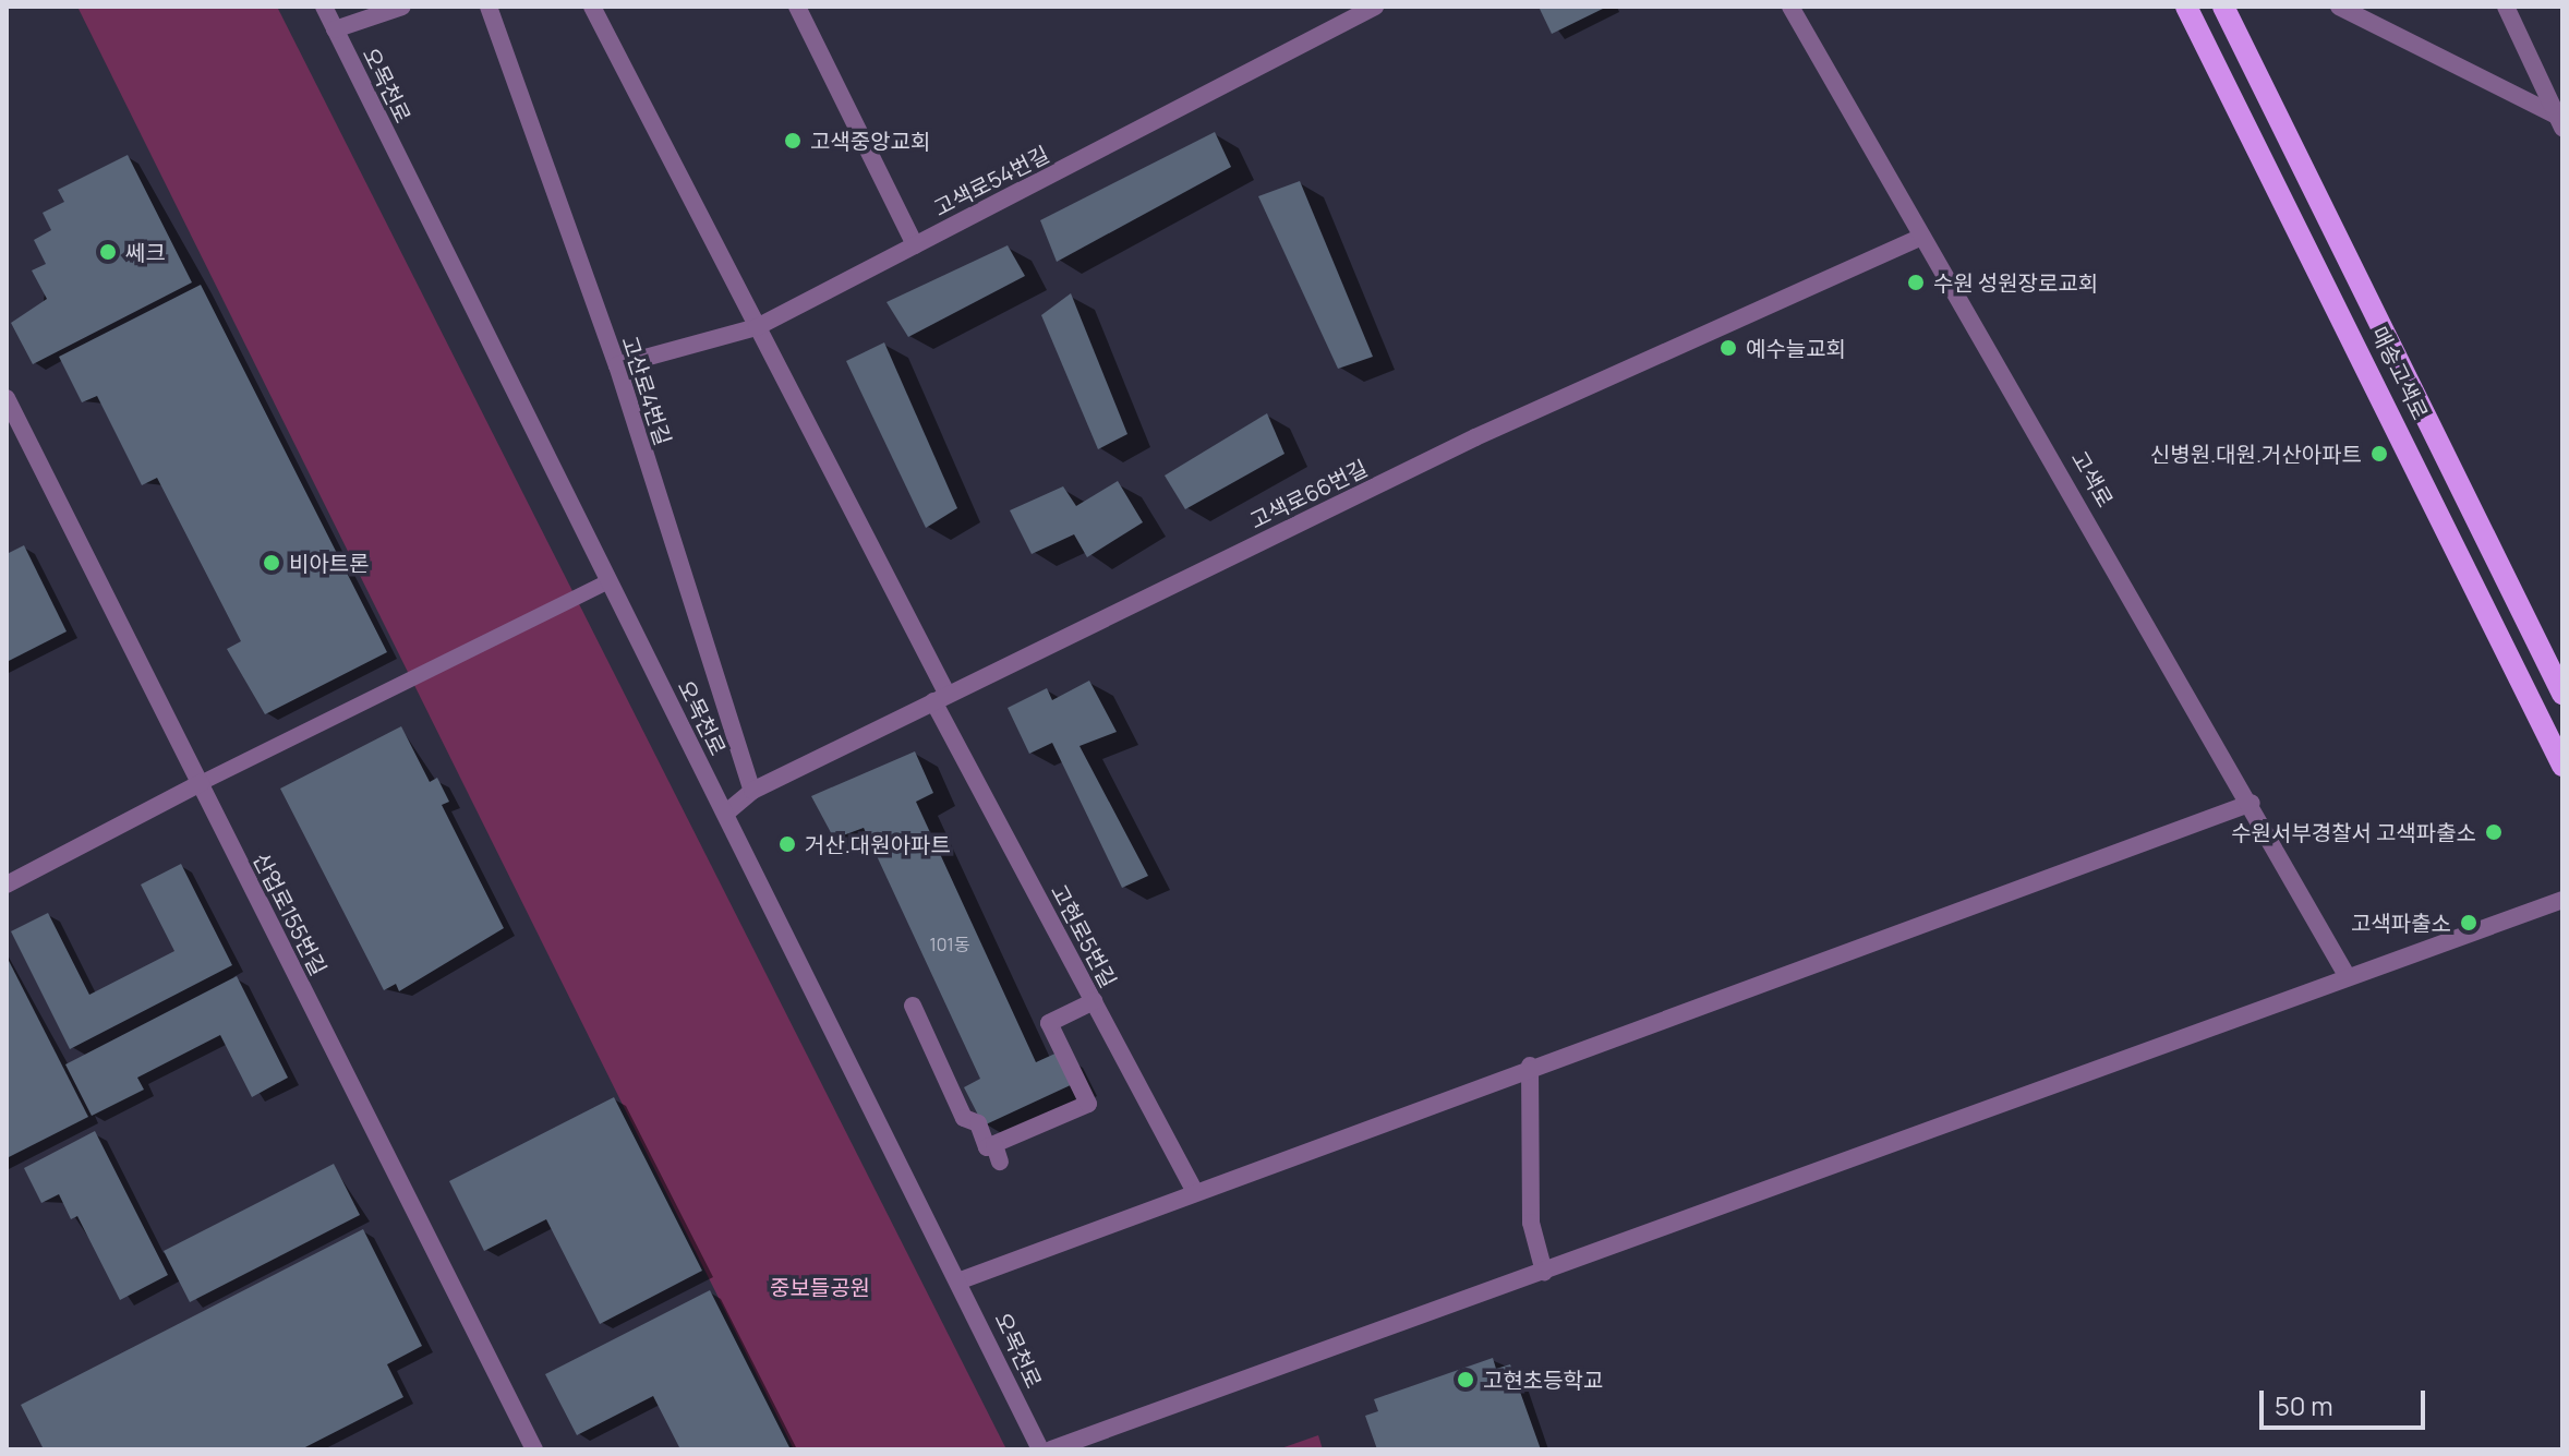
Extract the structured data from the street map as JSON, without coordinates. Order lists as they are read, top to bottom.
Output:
{
  "streets": {
    "main road": ["매송고색로"],
    "street": [
      "오목천로",
      "고색로54번길",
      "고산로4번길",
      "고색로",
      "고색로66번길",
      "산업로155번길",
      "고현로5번길"
    ]
  },
  "crossings": [
    ["오목천로", "고색로66번길"],
    ["고색로54번길", "고산로4번길"],
    ["고색로54번길", "고현로5번길"],
    ["고산로4번길", "고색로66번길"],
    ["고색로", "고색로66번길"],
    ["고색로66번길", "고현로5번길"]
  ],
  "parks": ["중보들공원"],
  "places": [
    "고색중앙교회",
    "쎄크",
    "수원 성원장로교회",
    "예수늘교회",
    "신병원.대원.거산아파트",
    "비아트론",
    "수원서부경찰서 고색파출소",
    "거산.대원아파트",
    "고색파출소",
    "고현초등학교"
  ],
  "house_numbers": ["101동"],
  "scale_bar": "50 m"
}
